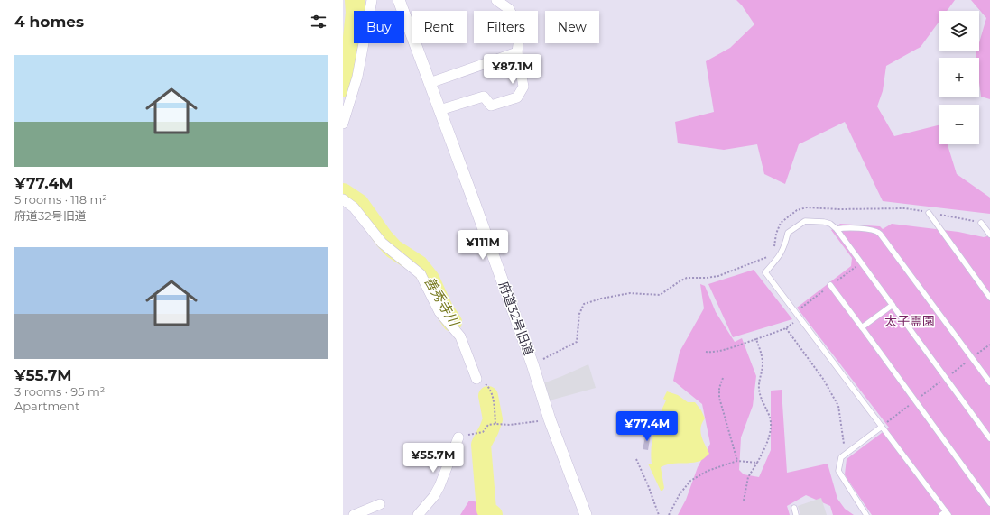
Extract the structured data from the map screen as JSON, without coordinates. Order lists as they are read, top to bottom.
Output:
{
  "streets": {
    "street": ["府道32号旧道"]
  },
  "water": ["善秀寺川"],
  "parks": ["太子霊園"],
  "page": {
    "heading": "4 homes",
    "map_buttons": ["+", "−"],
    "chip": [
      "Buy",
      "Rent",
      "Filters",
      "New"
    ],
    "list": [
      {
        "name": "¥77.4M",
        "note": "5 rooms · 118 m² · 府道32号旧道"
      },
      {
        "name": "¥55.7M",
        "note": "3 rooms · 95 m² · Apartment"
      }
    ],
    "price": [
      "¥87.1M",
      "¥111M",
      "¥77.4M",
      "¥55.7M"
    ]
  }
}
